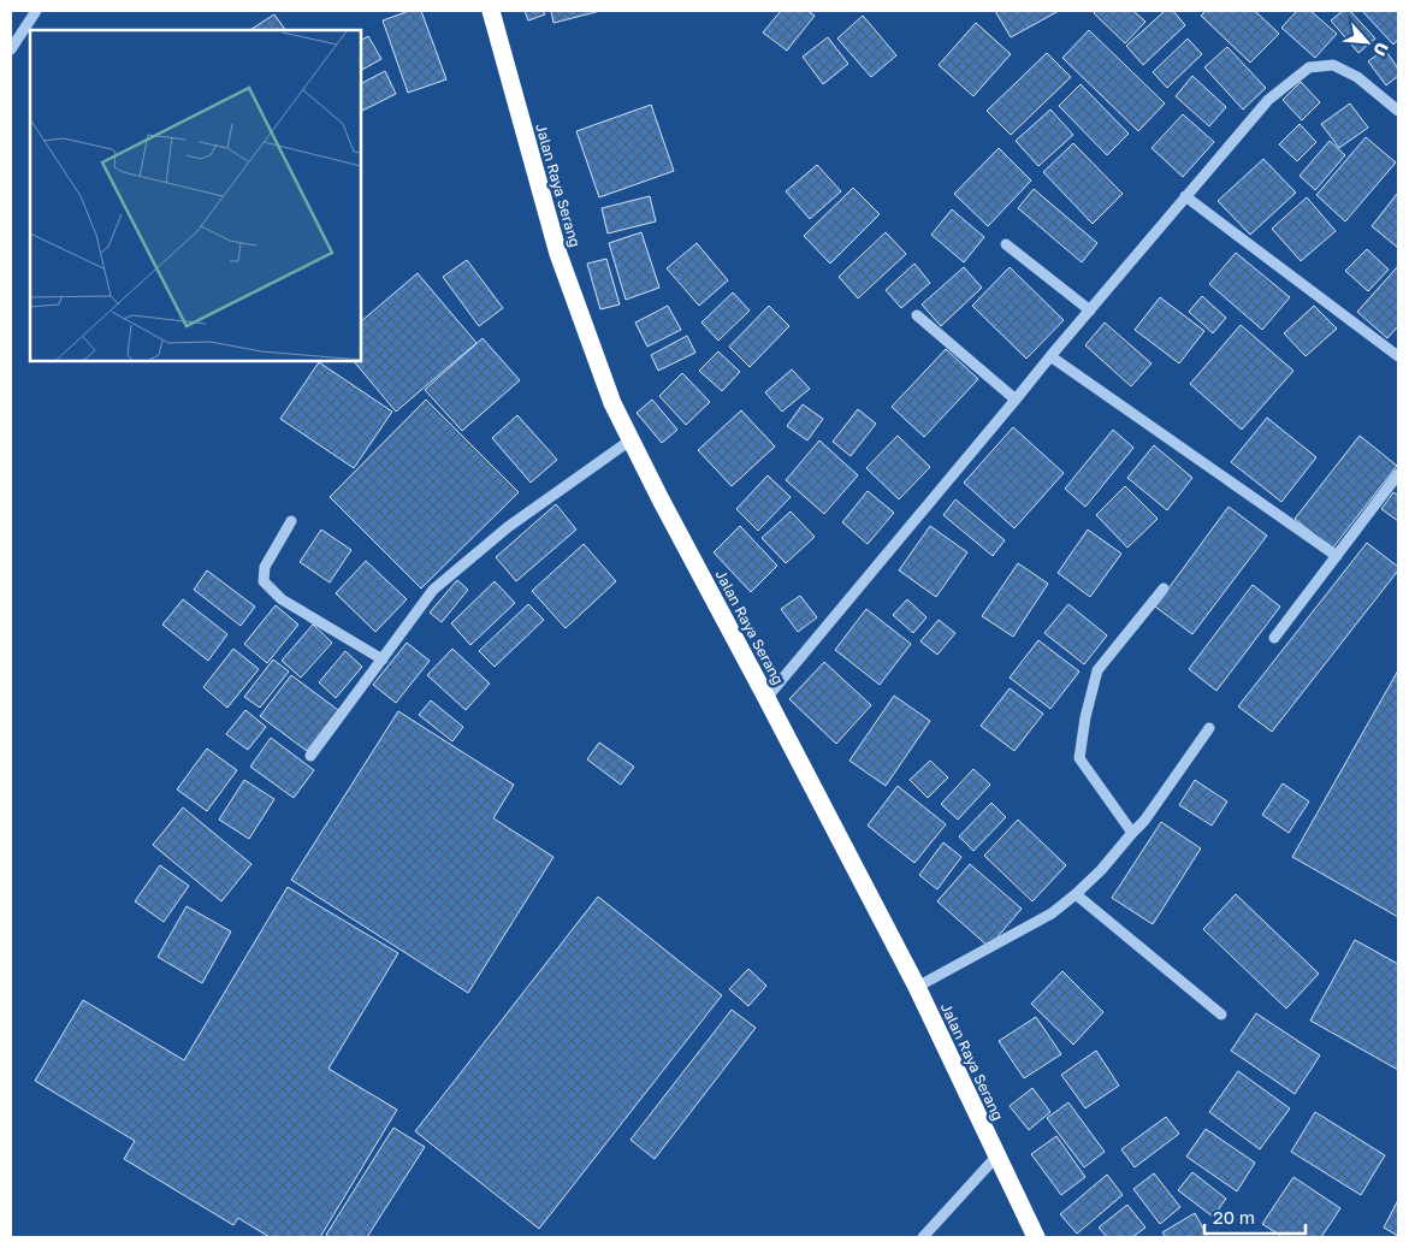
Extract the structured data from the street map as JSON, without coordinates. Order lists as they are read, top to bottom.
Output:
{
  "streets": {
    "highway": ["Jalan Raya Serang"]
  },
  "scale_bar": "20 m",
  "north": "bottom right"
}
